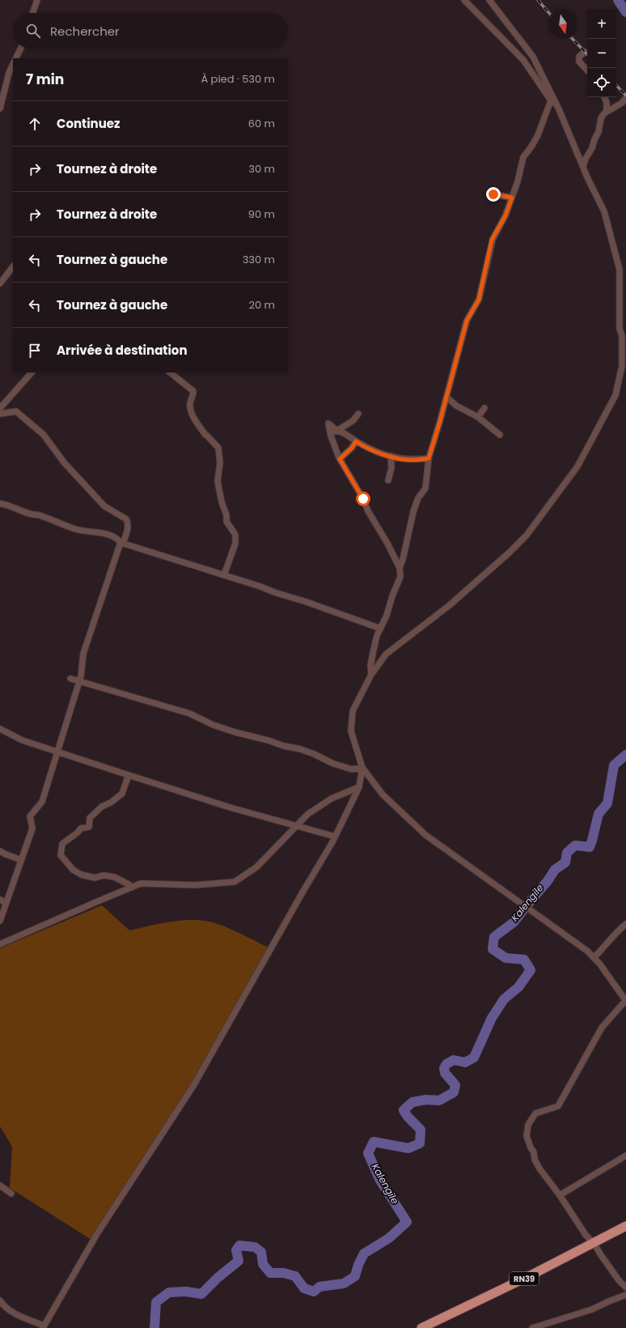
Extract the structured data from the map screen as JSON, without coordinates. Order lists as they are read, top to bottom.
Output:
{
  "streets": {
    "highway": ["RN39"]
  },
  "water": ["Kalengile"],
  "north": "bottom",
  "page": {
    "map_buttons": ["+", "−"],
    "search": "Rechercher",
    "heading": ["7 min", "À pied · 530 m"],
    "list": [
      ["Continuez", "60 m"],
      ["Tournez à droite", "30 m"],
      ["Tournez à droite", "90 m"],
      ["Tournez à gauche", "330 m"],
      ["Tournez à gauche", "20 m"],
      "Arrivée à destination"
    ]
  }
}
